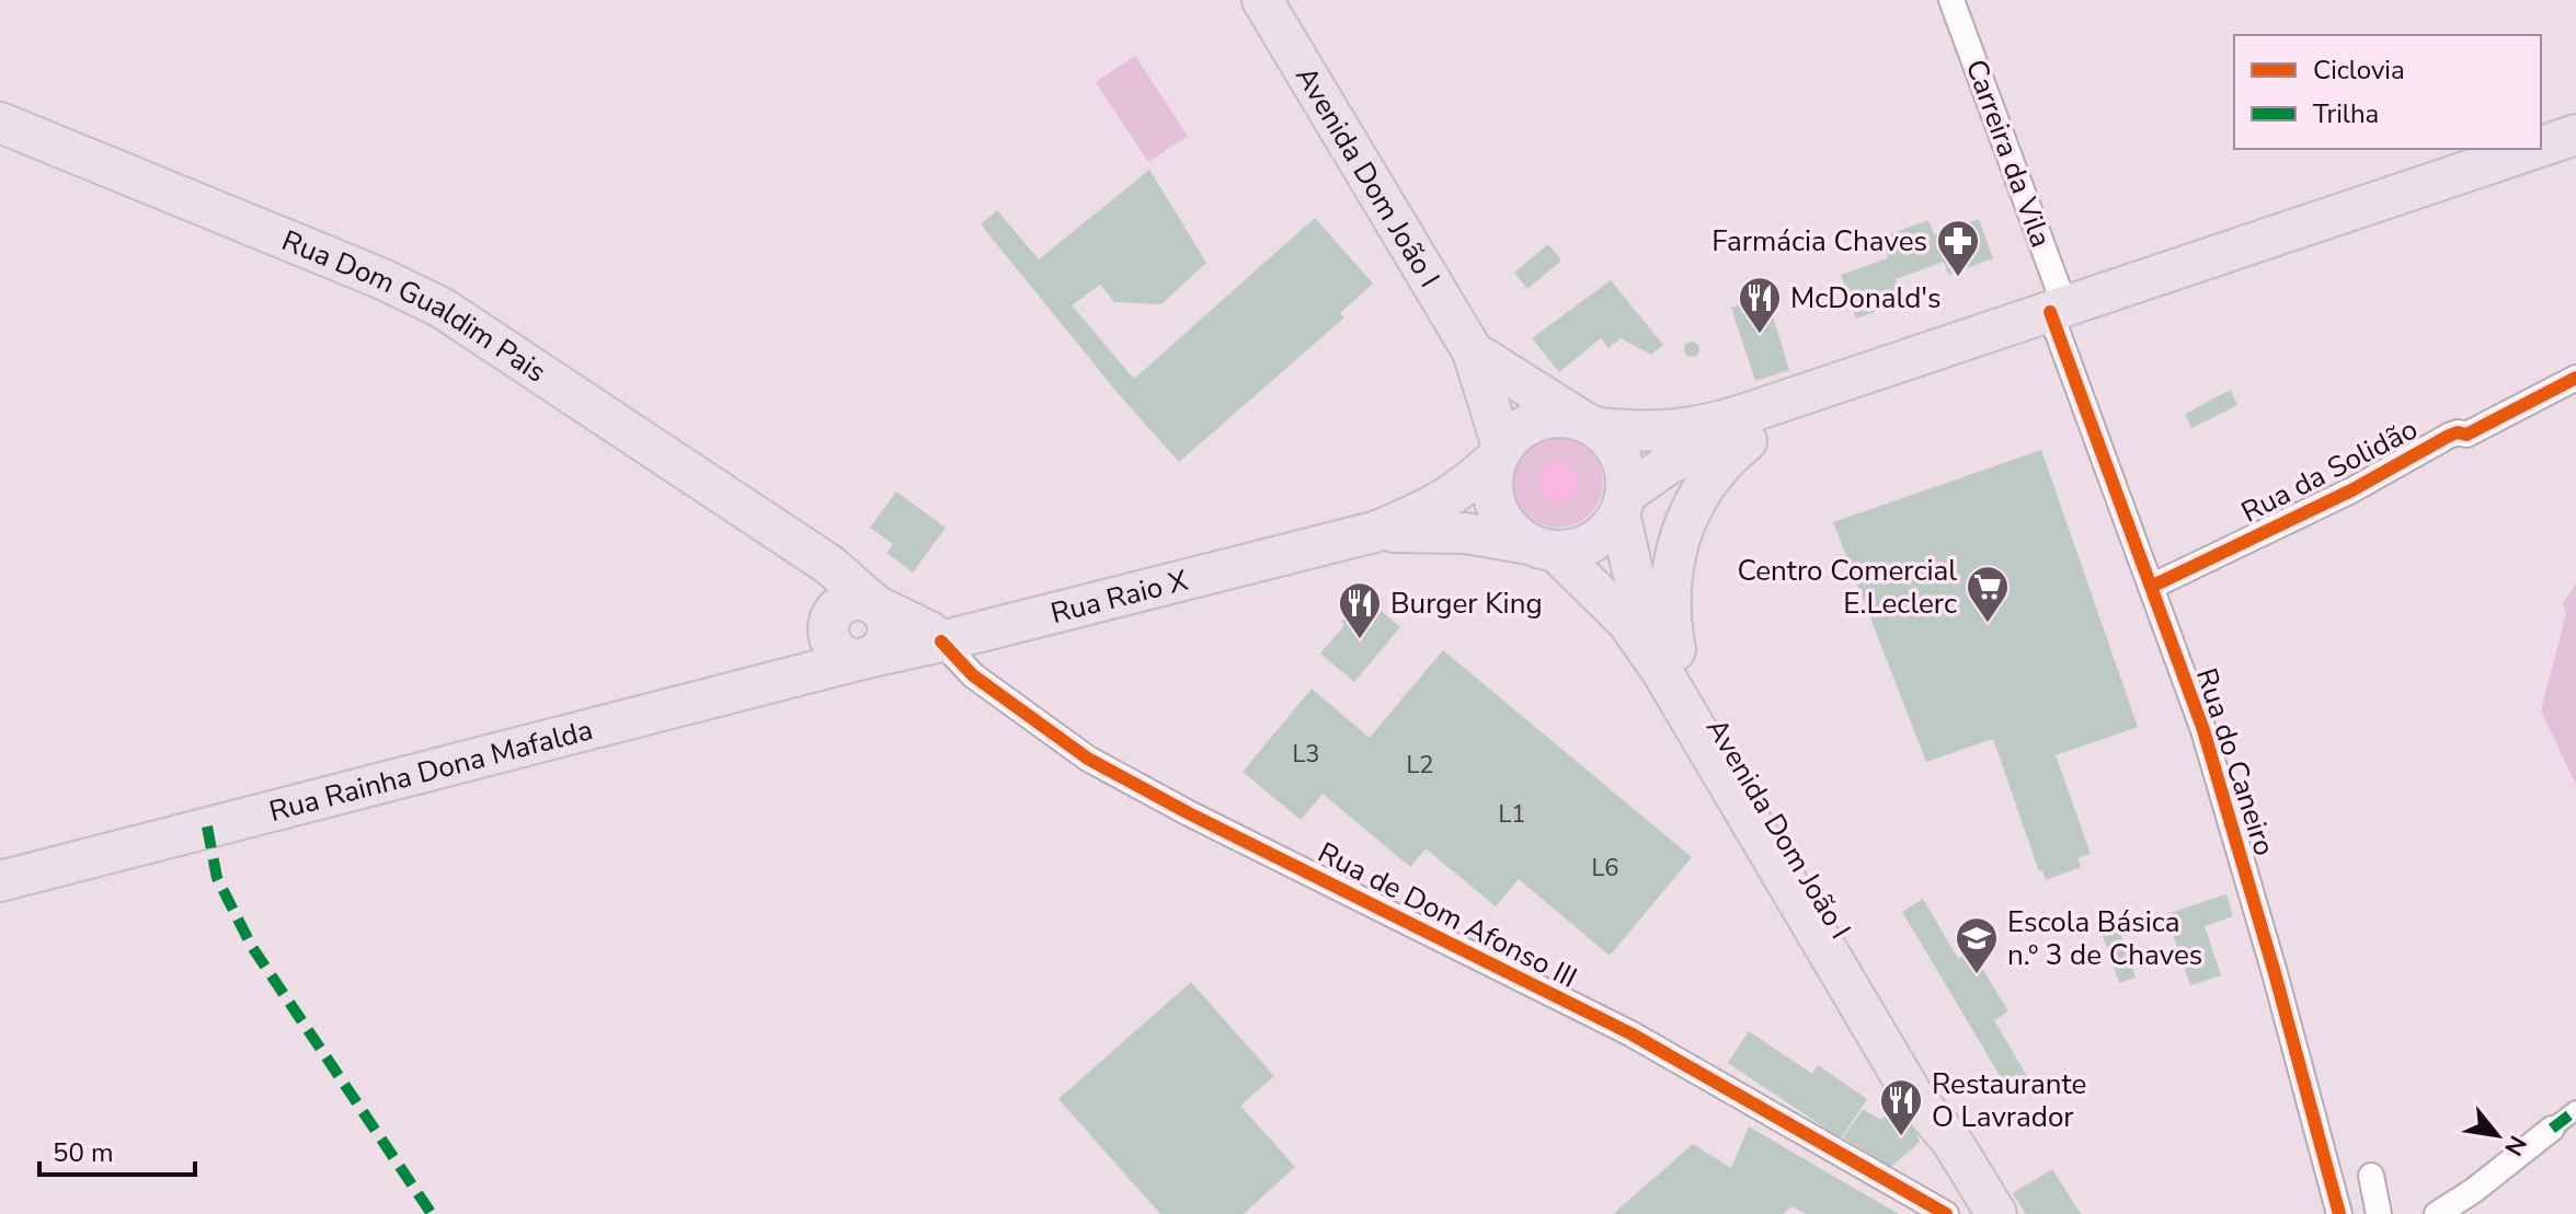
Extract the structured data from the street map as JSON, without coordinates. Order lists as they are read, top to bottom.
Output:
{
  "streets": {
    "main road": [
      "Avenida Dom João I",
      "Rua Dom Gualdim Pais",
      "Rua Raio X",
      "Rua Rainha Dona Mafalda"
    ],
    "street": [
      "Carreira da Vila",
      "Rua da Solidão",
      "Rua do Caneiro",
      "Rua de Dom Afonso III"
    ]
  },
  "crossings": [
    ["Carreira da Vila", "Rua do Caneiro"],
    ["Avenida Dom João I", "Rua Raio X"],
    ["Rua Dom Gualdim Pais", "Rua Raio X"],
    ["Rua Dom Gualdim Pais", "Rua Rainha Dona Mafalda"],
    ["Rua Dom Gualdim Pais", "Rua de Dom Afonso III"],
    ["Rua da Solidão", "Rua do Caneiro"],
    ["Rua Raio X", "Rua Rainha Dona Mafalda"],
    ["Rua Raio X", "Rua de Dom Afonso III"]
  ],
  "places": {
    "pharmacy": ["Farmácia Chaves"],
    "restaurant": ["McDonald's", "Burger King", "Restaurante O Lavrador"],
    "supermarket": ["Centro Comercial E.Leclerc"],
    "school or university": ["Escola Básica n.º 3 de Chaves"]
  },
  "house_numbers": [
    "L3",
    "L2",
    "L1",
    "L6"
  ],
  "legend": ["Ciclovia", "Trilha"],
  "scale_bar": "50 m",
  "north": "bottom right"
}
